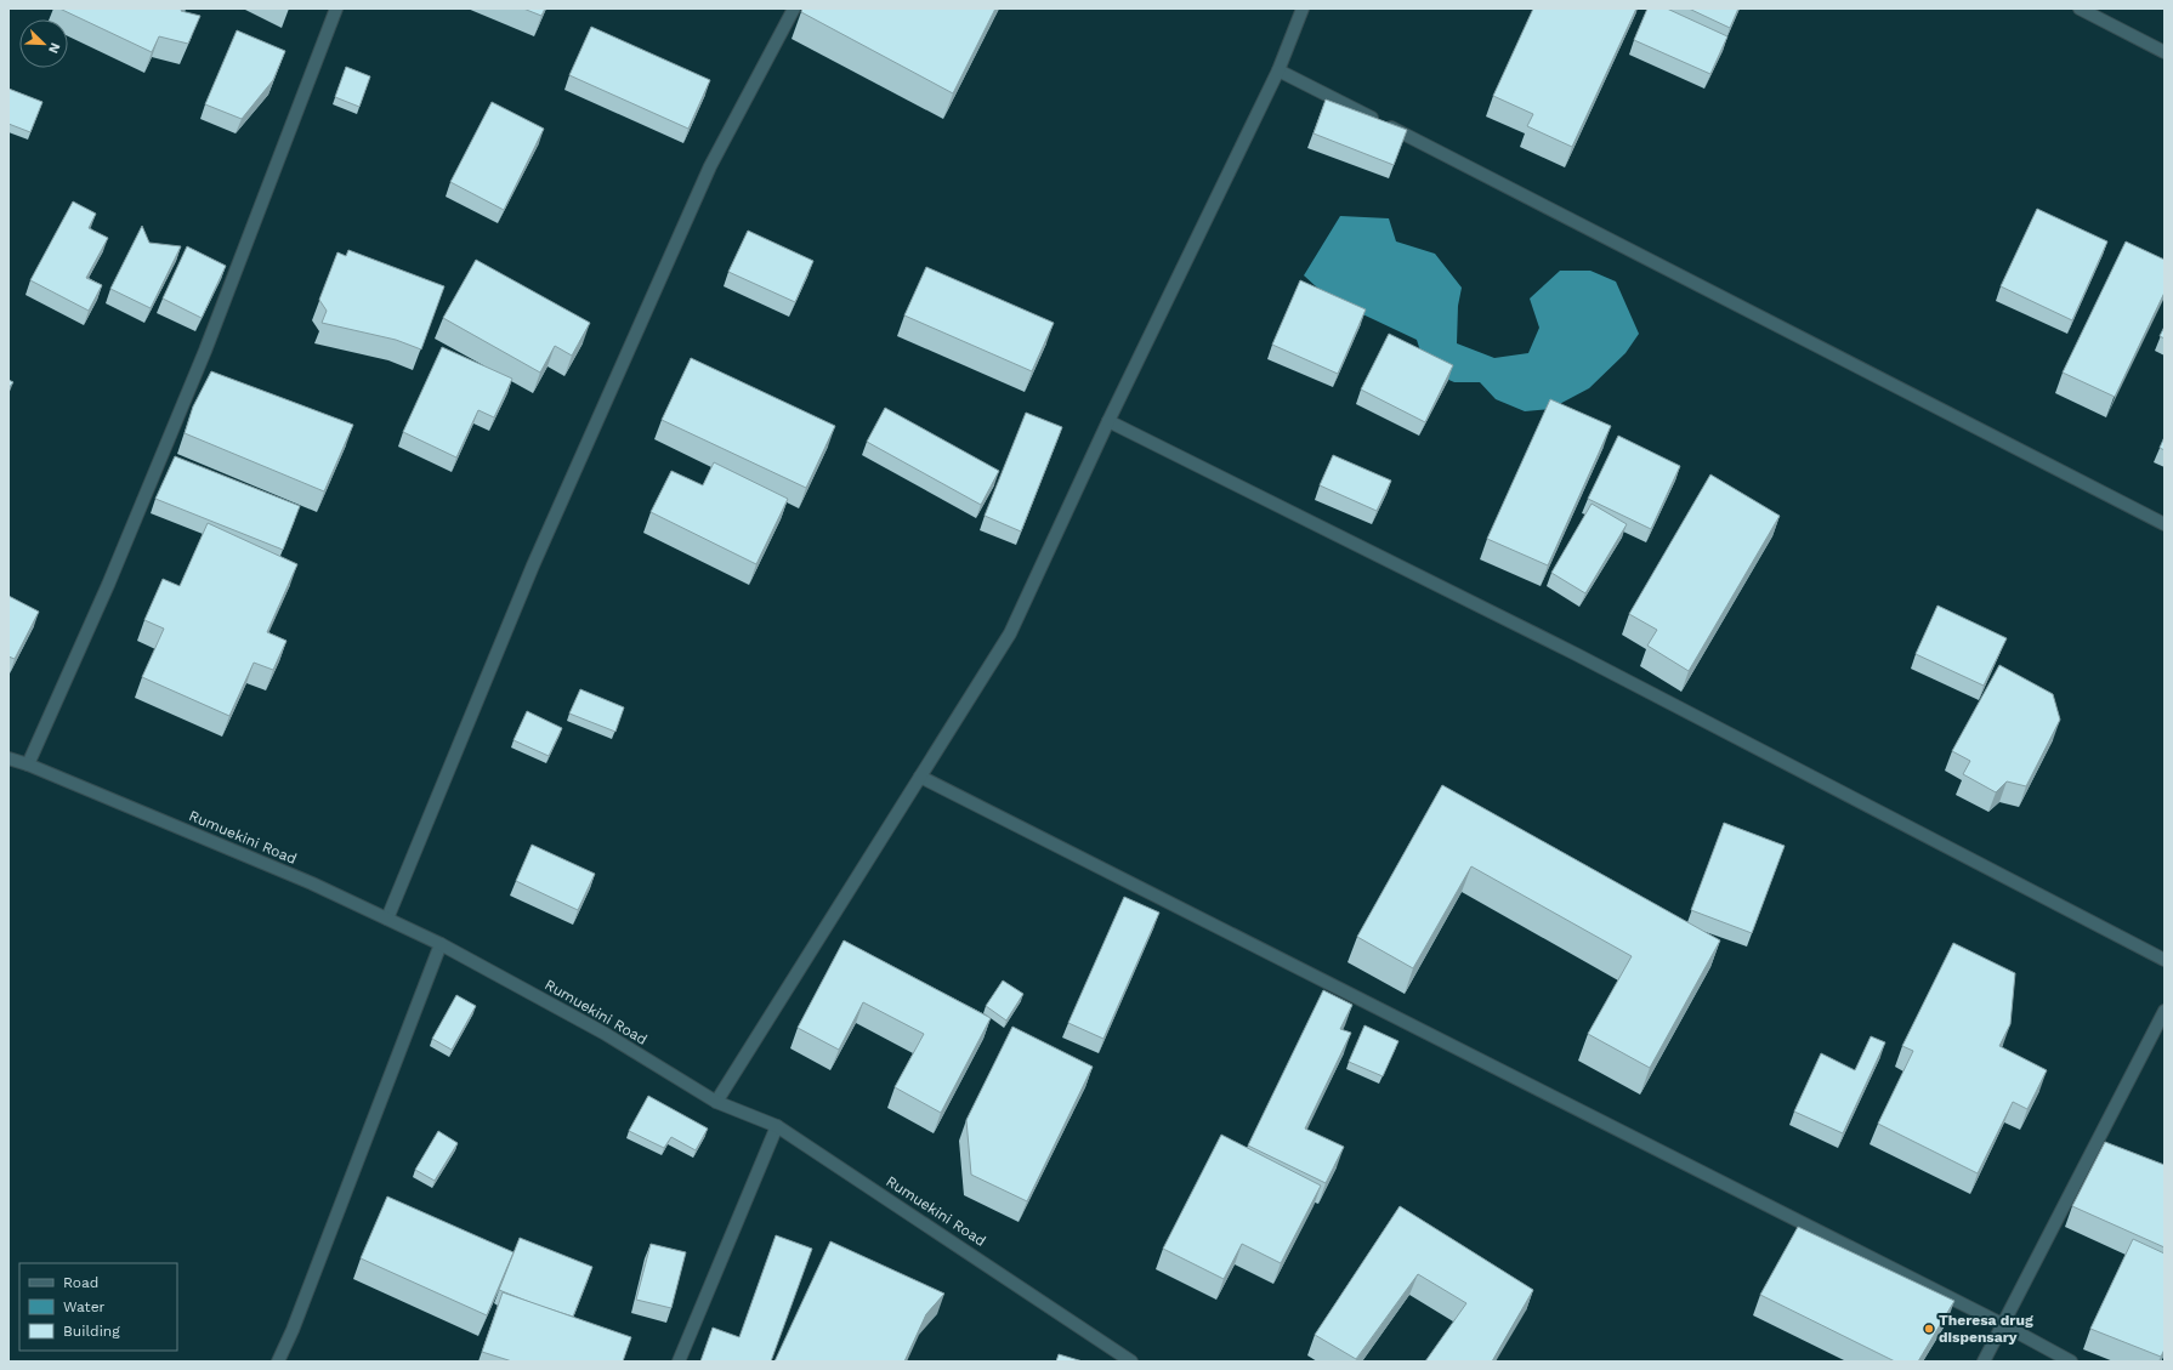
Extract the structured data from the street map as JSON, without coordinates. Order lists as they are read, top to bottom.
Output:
{
  "streets": {
    "street": ["Rumuekini Road"]
  },
  "places": ["Theresa drug dispensary"],
  "legend": ["Road", "Water", "Building"],
  "north": "bottom right"
}
